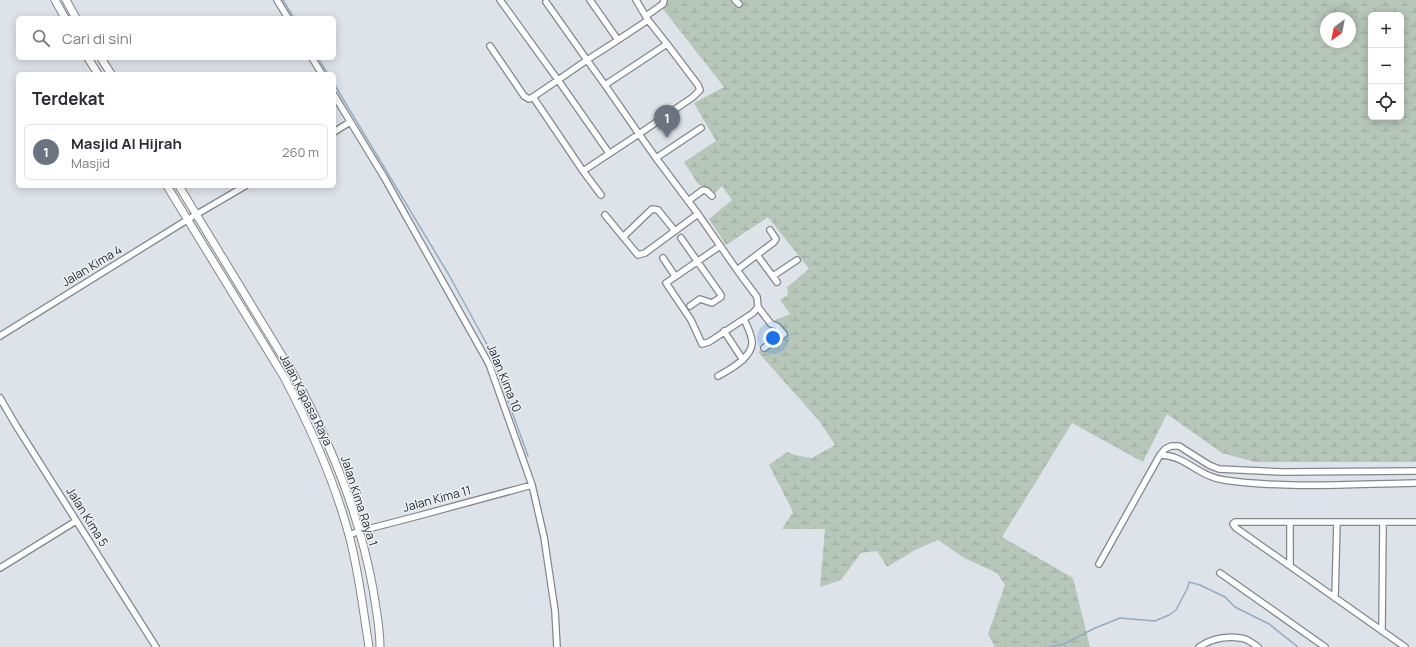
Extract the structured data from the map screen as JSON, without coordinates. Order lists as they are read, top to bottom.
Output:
{
  "streets": {
    "main road": ["Jalan Kapasa Raya", "Jalan Kima Raya 1"],
    "street": [
      "Jalan Kima 4",
      "Jalan Kima 10",
      "Jalan Kima 11",
      "Jalan Kima 5"
    ]
  },
  "crossings": [
    ["Jalan Kima 4", "Jalan Kapasa Raya"],
    ["Jalan Kima 4", "Jalan Kima Raya 1"],
    ["Jalan Kima 10", "Jalan Kima 11"],
    ["Jalan Kapasa Raya", "Jalan Kima 11"],
    ["Jalan Kima 11", "Jalan Kima Raya 1"]
  ],
  "north": "bottom left",
  "page": {
    "map_buttons": ["+", "−"],
    "search": "Cari di sini",
    "heading": "Terdekat",
    "pins": "1",
    "list": [
      {
        "mark": "1",
        "name": "Masjid Al Hijrah",
        "note": "Masjid",
        "value": "260 m"
      }
    ]
  }
}
